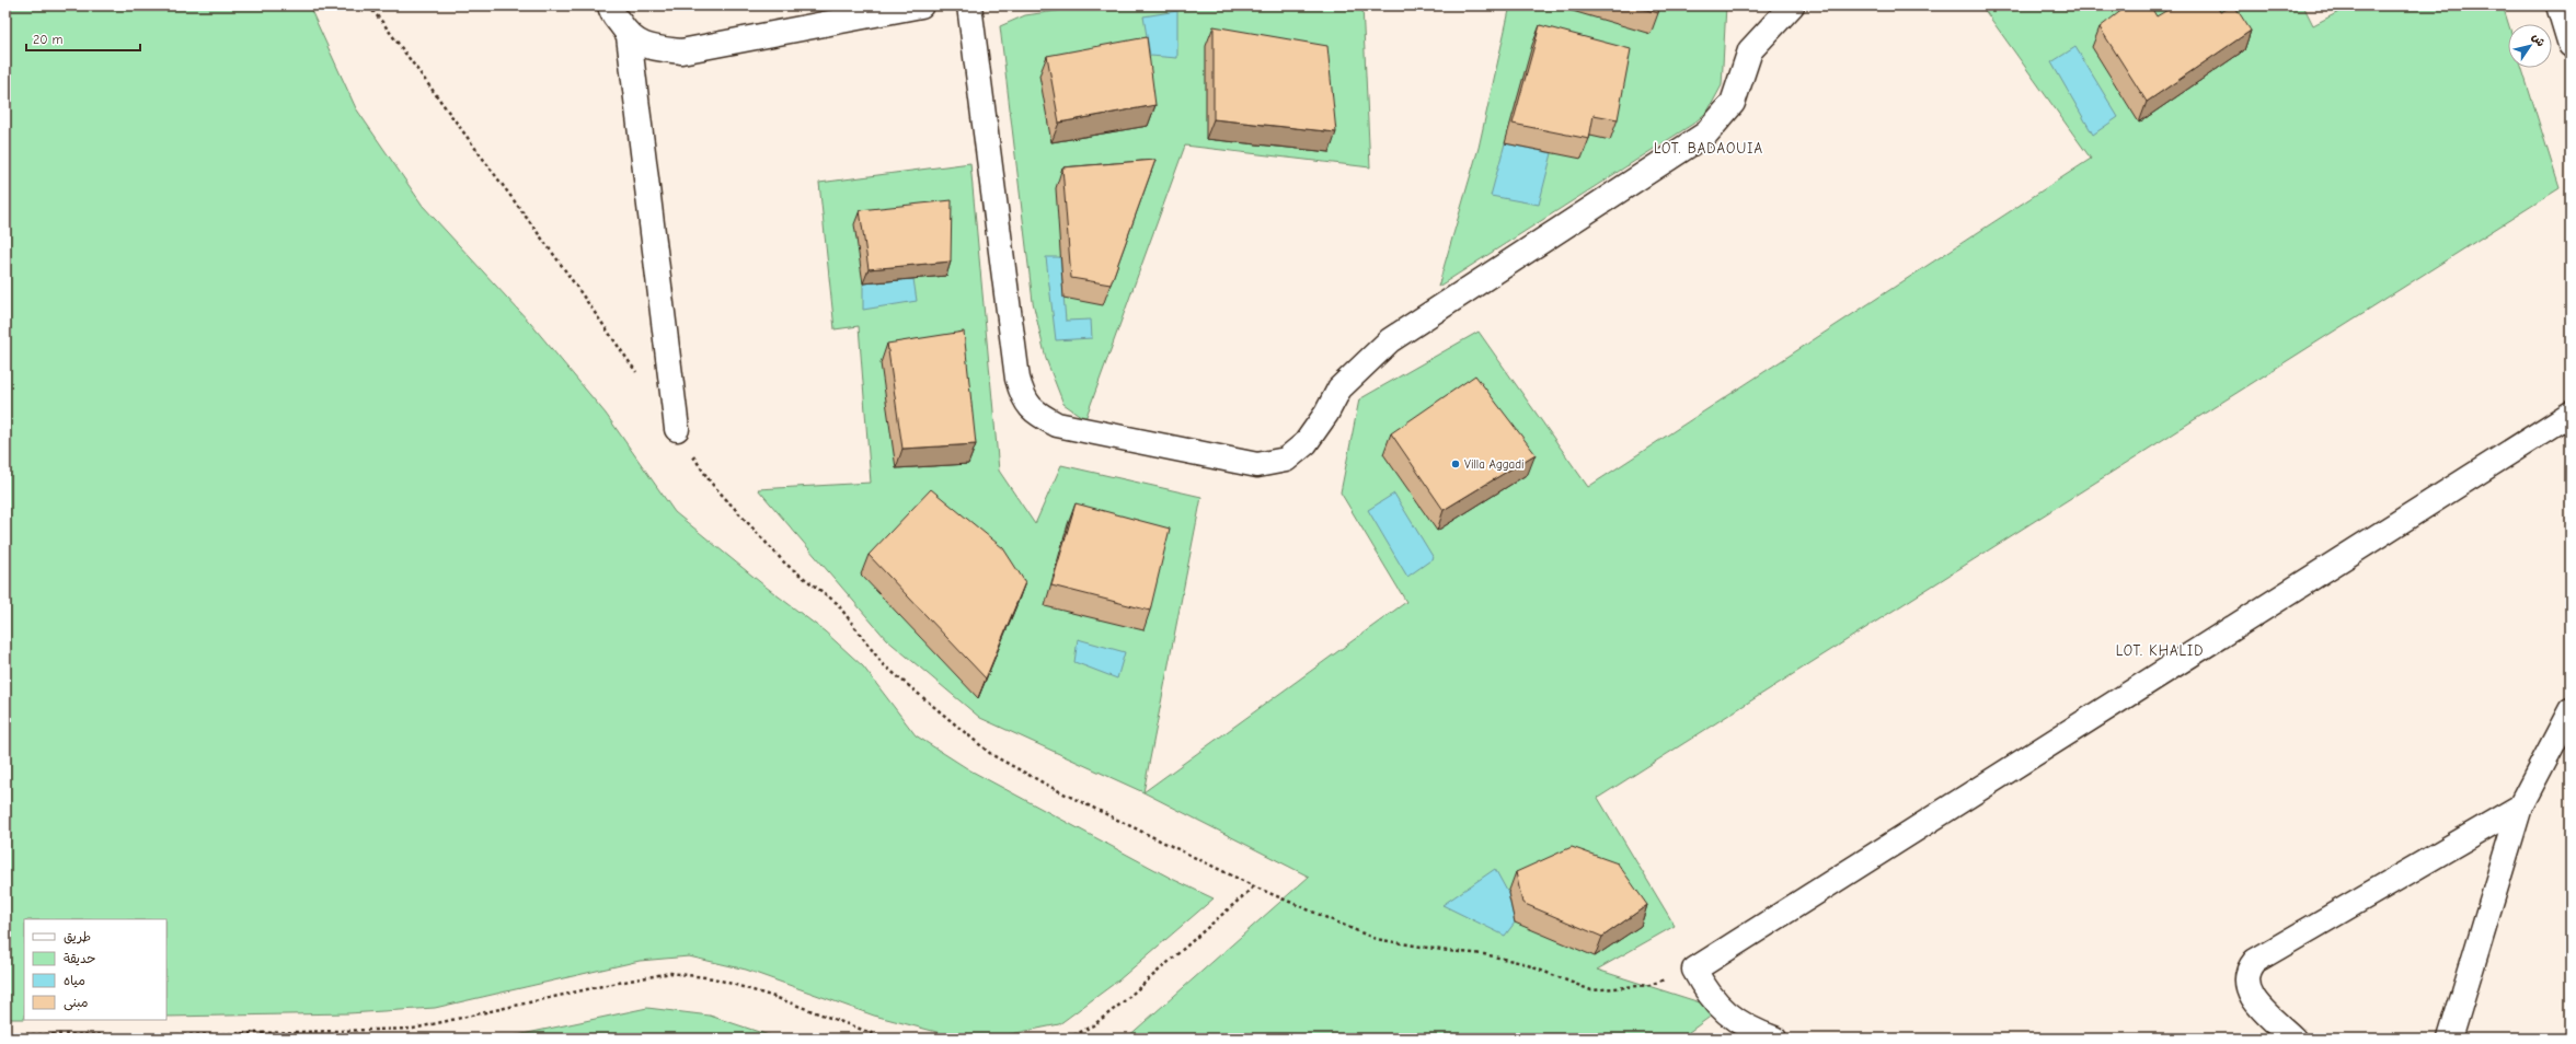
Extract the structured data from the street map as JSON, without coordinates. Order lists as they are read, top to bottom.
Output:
{
  "districts": ["LOT. BADAOUIA", "LOT. KHALID"],
  "places": ["Villa Aggadi"],
  "legend": [
    "طريق",
    "حديقة",
    "مياه",
    "مبنى"
  ],
  "scale_bar": "20 m",
  "north": "top right"
}
